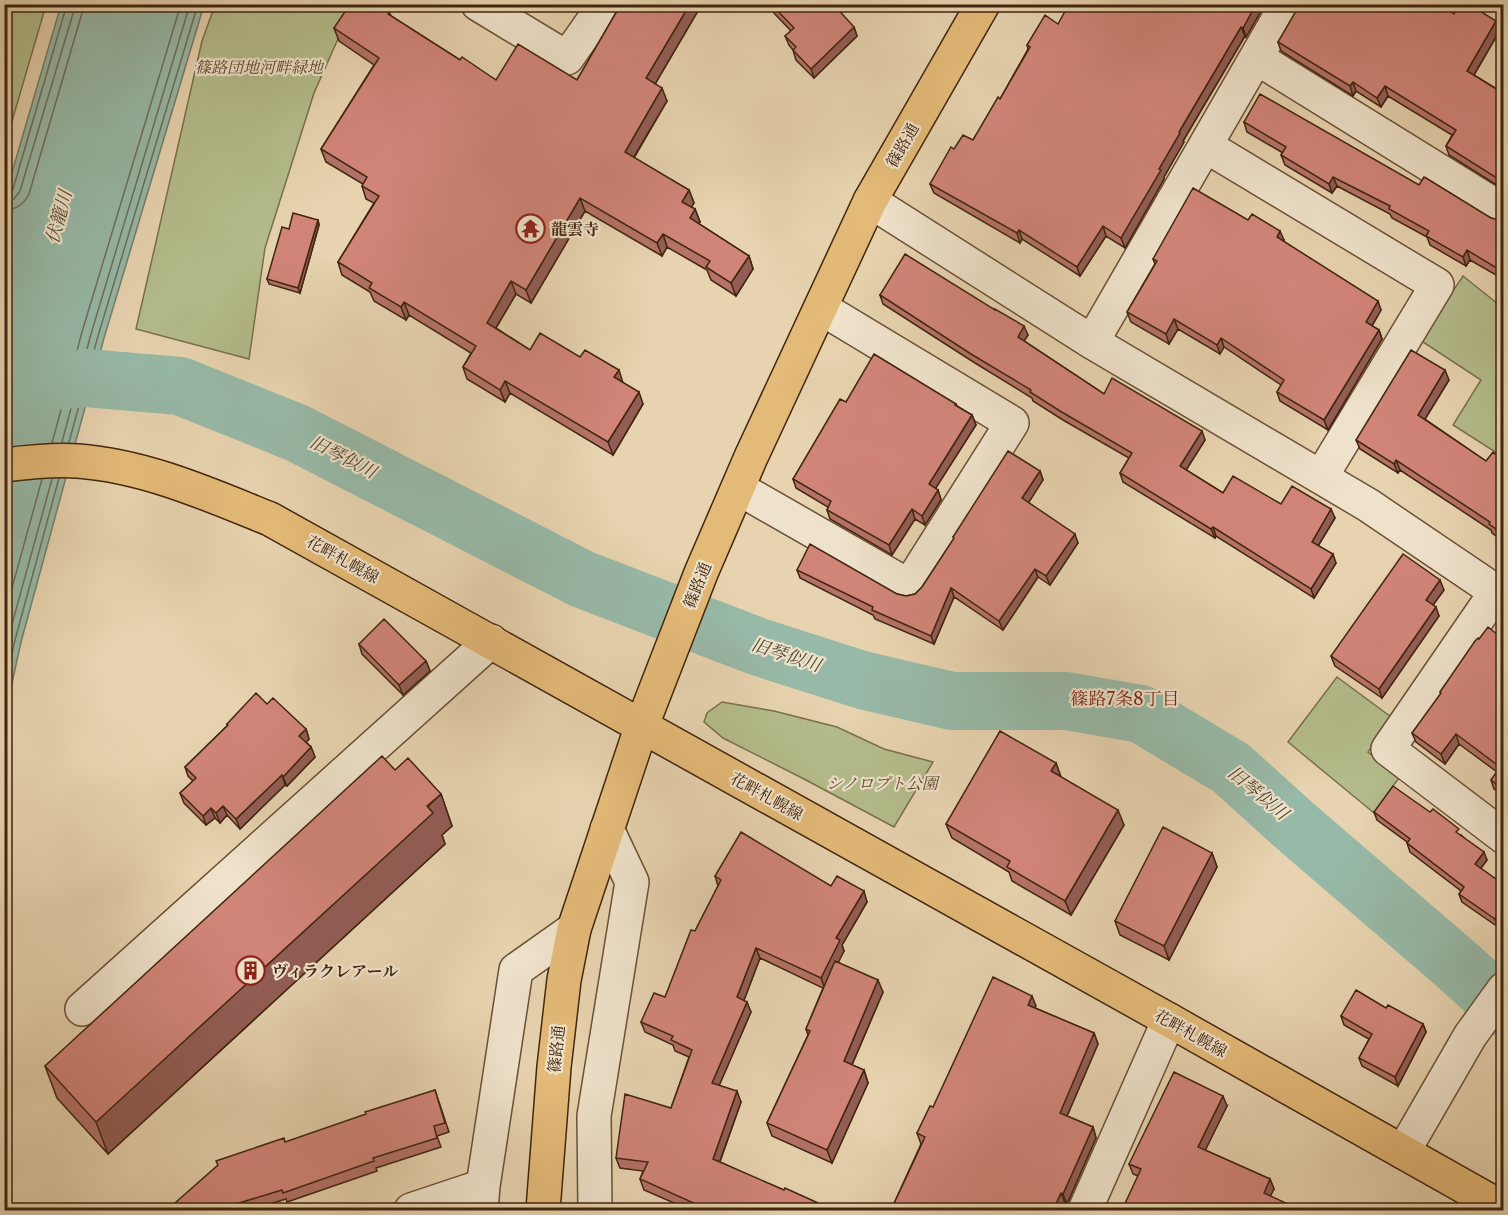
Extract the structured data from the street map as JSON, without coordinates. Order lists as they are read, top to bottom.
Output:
{
  "streets": {
    "main road": ["篠路通", "花畔札幌線"]
  },
  "crossings": [
    ["篠路通", "花畔札幌線"]
  ],
  "districts": ["篠路7条8丁目"],
  "water": ["伏籠川", "旧琴似川"],
  "parks": ["篠路団地河畔緑地", "シノロプト公園"],
  "places": {
    "temple": ["龍雲寺"],
    "building": ["ヴィラクレアール"]
  }
}
